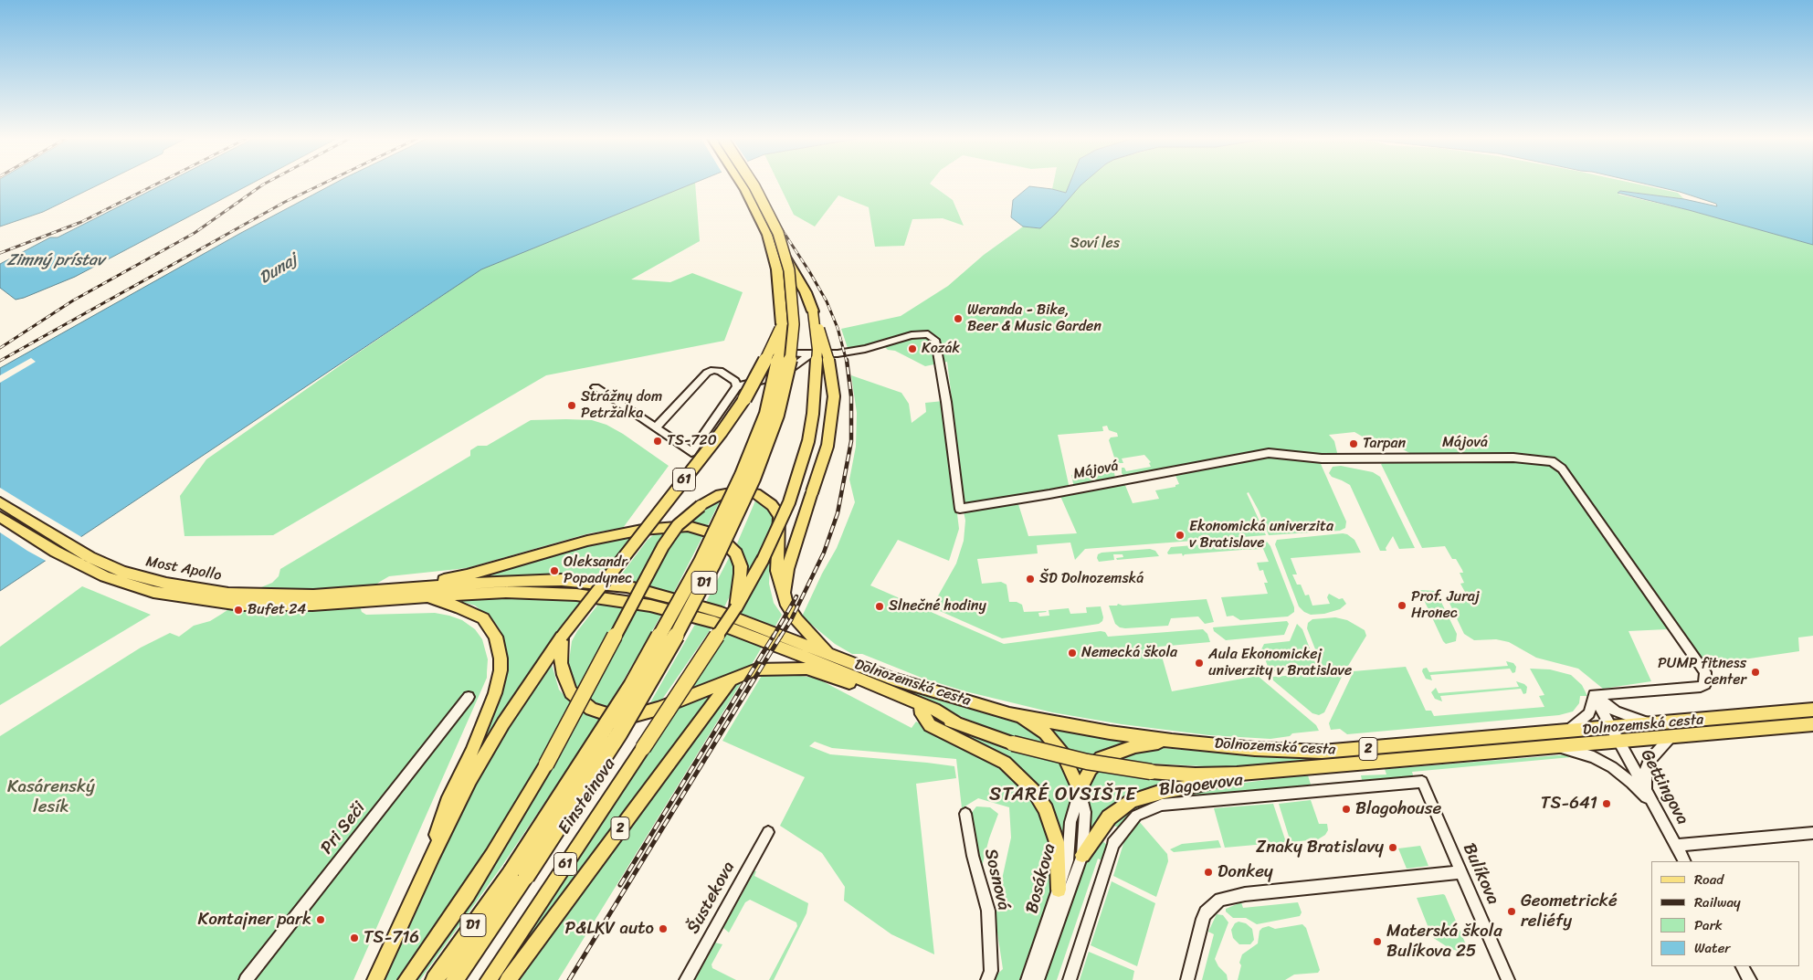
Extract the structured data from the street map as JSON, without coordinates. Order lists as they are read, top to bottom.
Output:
{
  "streets": {
    "highway": ["61", "D1"],
    "main road": [
      "Most Apollo",
      "Dolnozemská cesta",
      "2",
      "Einsteinova"
    ],
    "street": [
      "Májová",
      "Blagoevova",
      "Gettingova",
      "Pri Seči",
      "Bulíkova",
      "Bosákova",
      "Sosnová",
      "Šustekova"
    ]
  },
  "crossings": [
    ["61", "D1"],
    ["61", "Einsteinova"],
    ["Dolnozemská cesta", "2"],
    ["Dolnozemská cesta", "Gettingova"],
    ["Blagoevova", "Bulíkova"]
  ],
  "districts": ["STARÉ OVSIŠTE"],
  "water": ["Zimný prístav", "Dunaj"],
  "parks": ["Soví les", "Kasárenský lesík"],
  "places": [
    "Weranda - Bike, Beer & Music Garden",
    "Kozák",
    "Strážny dom Petržalka",
    "TS-720",
    "Tarpan",
    "Ekonomická univerzita v Bratislave",
    "Oleksandr Popadynec",
    "ŠD Dolnozemská",
    "Prof. Juraj Hronec",
    "Slnečné hodiny",
    "Bufet 24",
    "Nemecká škola",
    "Aula Ekonomickej univerzity v Bratislave",
    "PUMP fitness center",
    "TS-641",
    "Blagohouse",
    "Znaky Bratislavy",
    "Donkey",
    "Geometrické reliéfy",
    "Kontajner park",
    "P&LKV auto",
    "TS-716",
    "Materská škola Bulíkova 25"
  ],
  "legend": [
    "Road",
    "Railway",
    "Park",
    "Water"
  ]
}
